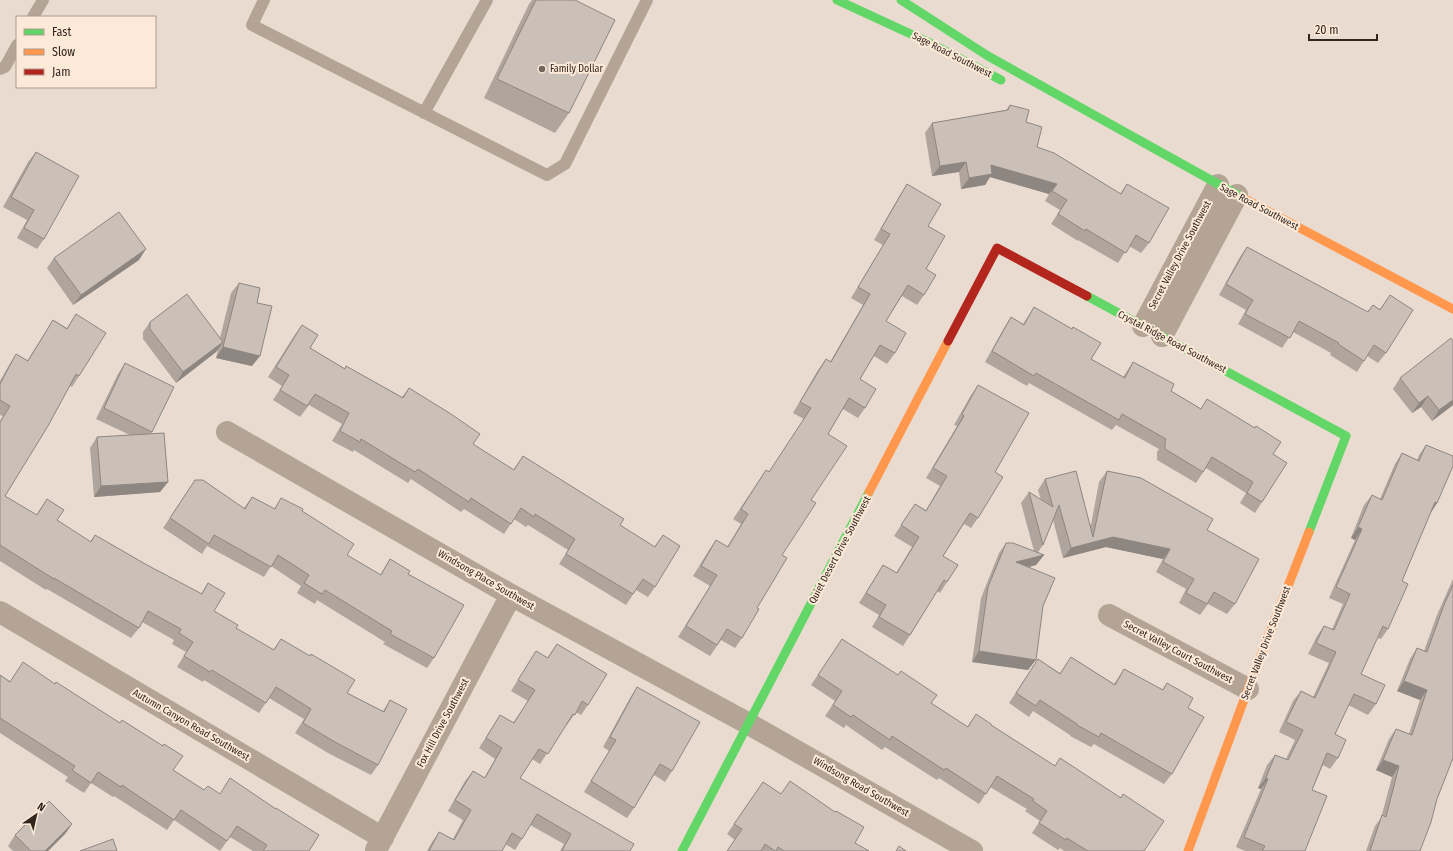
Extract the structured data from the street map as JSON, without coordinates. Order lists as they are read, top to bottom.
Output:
{
  "streets": {
    "street": [
      "Sage Road Southwest",
      "Secret Valley Drive Southwest",
      "Crystal Ridge Road Southwest",
      "Quiet Desert Drive Southwest",
      "Windsong Place Southwest",
      "Secret Valley Court Southwest",
      "Fox Hill Drive Southwest",
      "Autumn Canyon Road Southwest",
      "Windsong Road Southwest"
    ]
  },
  "crossings": [
    ["Sage Road Southwest", "Secret Valley Drive Southwest"],
    ["Secret Valley Drive Southwest", "Crystal Ridge Road Southwest"],
    ["Secret Valley Drive Southwest", "Secret Valley Court Southwest"],
    ["Crystal Ridge Road Southwest", "Quiet Desert Drive Southwest"],
    ["Quiet Desert Drive Southwest", "Windsong Place Southwest"],
    ["Quiet Desert Drive Southwest", "Windsong Road Southwest"],
    ["Windsong Place Southwest", "Fox Hill Drive Southwest"],
    ["Windsong Place Southwest", "Windsong Road Southwest"],
    ["Fox Hill Drive Southwest", "Autumn Canyon Road Southwest"]
  ],
  "places": ["Family Dollar"],
  "legend": ["Fast", "Slow", "Jam"],
  "scale_bar": "20 m",
  "north": "top right"
}
